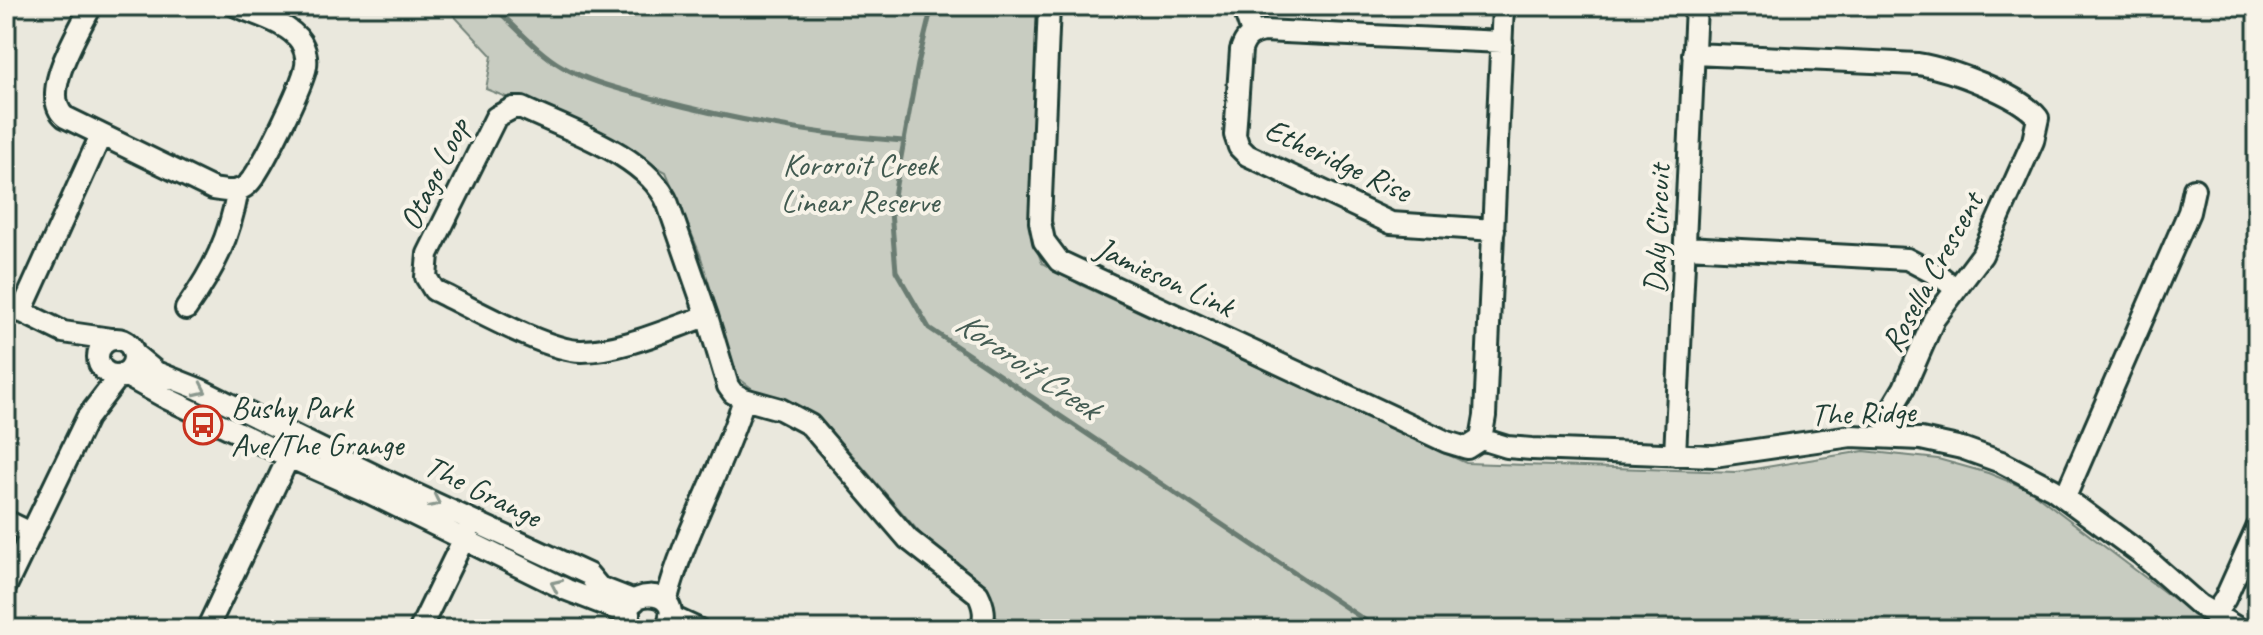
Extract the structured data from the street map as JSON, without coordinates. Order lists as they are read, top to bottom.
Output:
{
  "streets": {
    "street": [
      "Etheridge Rise",
      "Otago Loop",
      "Daly Circuit",
      "Rosella Crescent",
      "Jamieson Link",
      "The Ridge",
      "The Grange"
    ]
  },
  "crossings": [
    ["Daly Circuit", "Rosella Crescent"],
    ["Daly Circuit", "The Ridge"],
    ["Rosella Crescent", "The Ridge"],
    ["Jamieson Link", "The Ridge"]
  ],
  "water": ["Kororoit Creek"],
  "parks": ["Kororoit Creek Linear Reserve"],
  "places": {
    "bus stop": ["Bushy Park Ave/The Grange"]
  }
}
